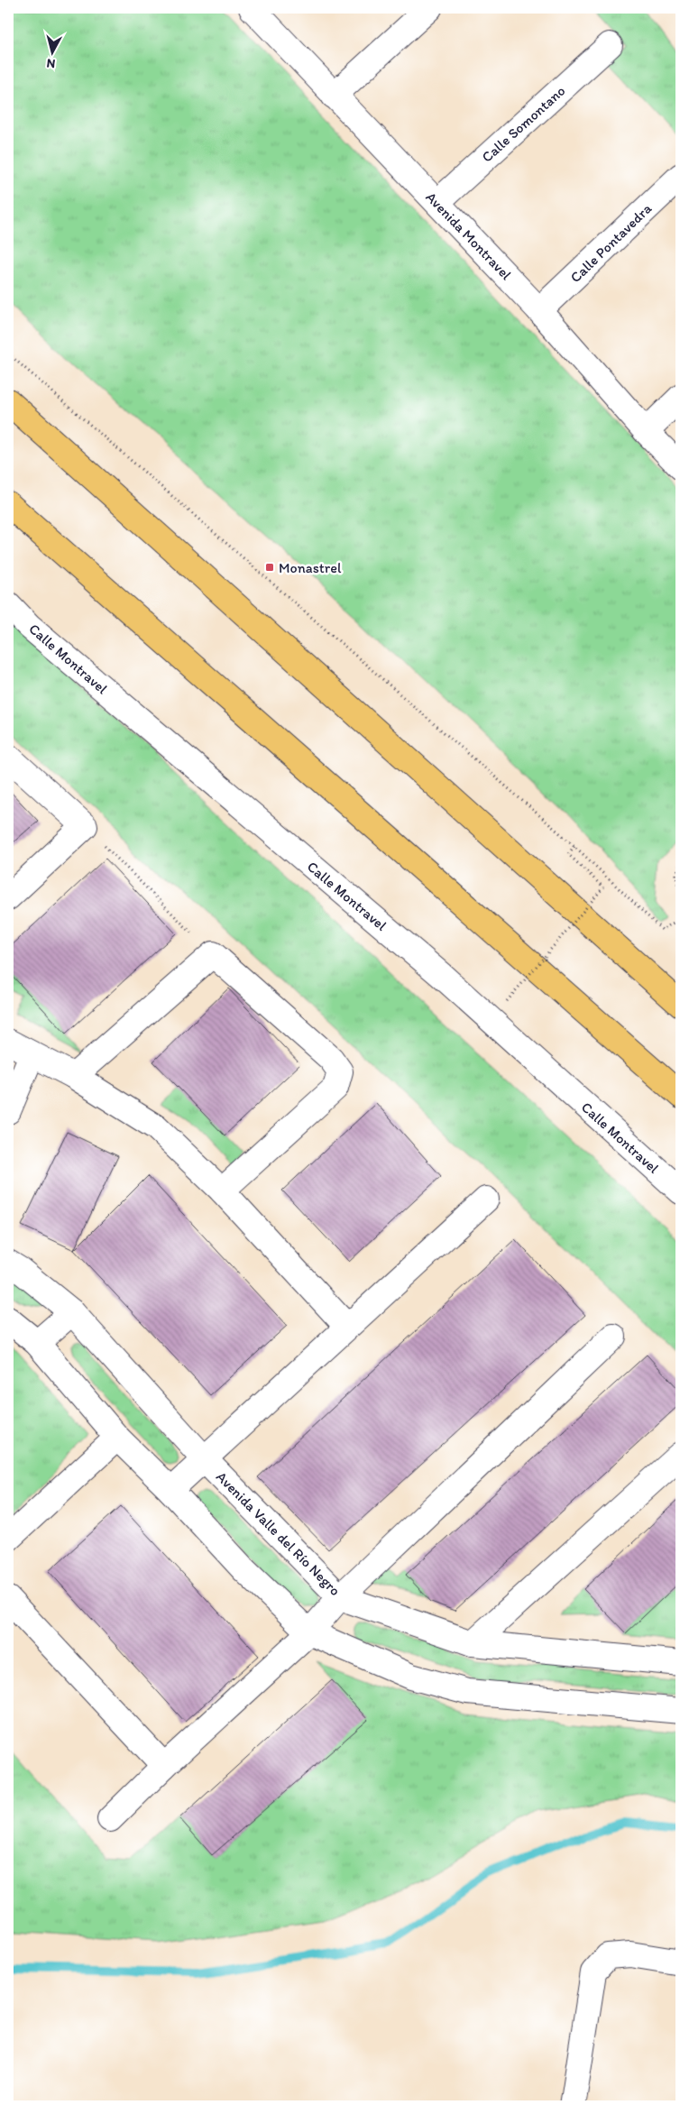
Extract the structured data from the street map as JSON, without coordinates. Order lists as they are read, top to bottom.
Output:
{
  "streets": {
    "street": [
      "Calle Somontano",
      "Avenida Montravel",
      "Calle Pontavedra",
      "Calle Montravel",
      "Avenida Valle del Río Negro"
    ]
  },
  "crossings": [
    ["Calle Somontano", "Avenida Montravel"],
    ["Avenida Montravel", "Calle Pontavedra"]
  ],
  "places": {
    "transit": ["Monastrel"]
  },
  "north": "bottom"
}
